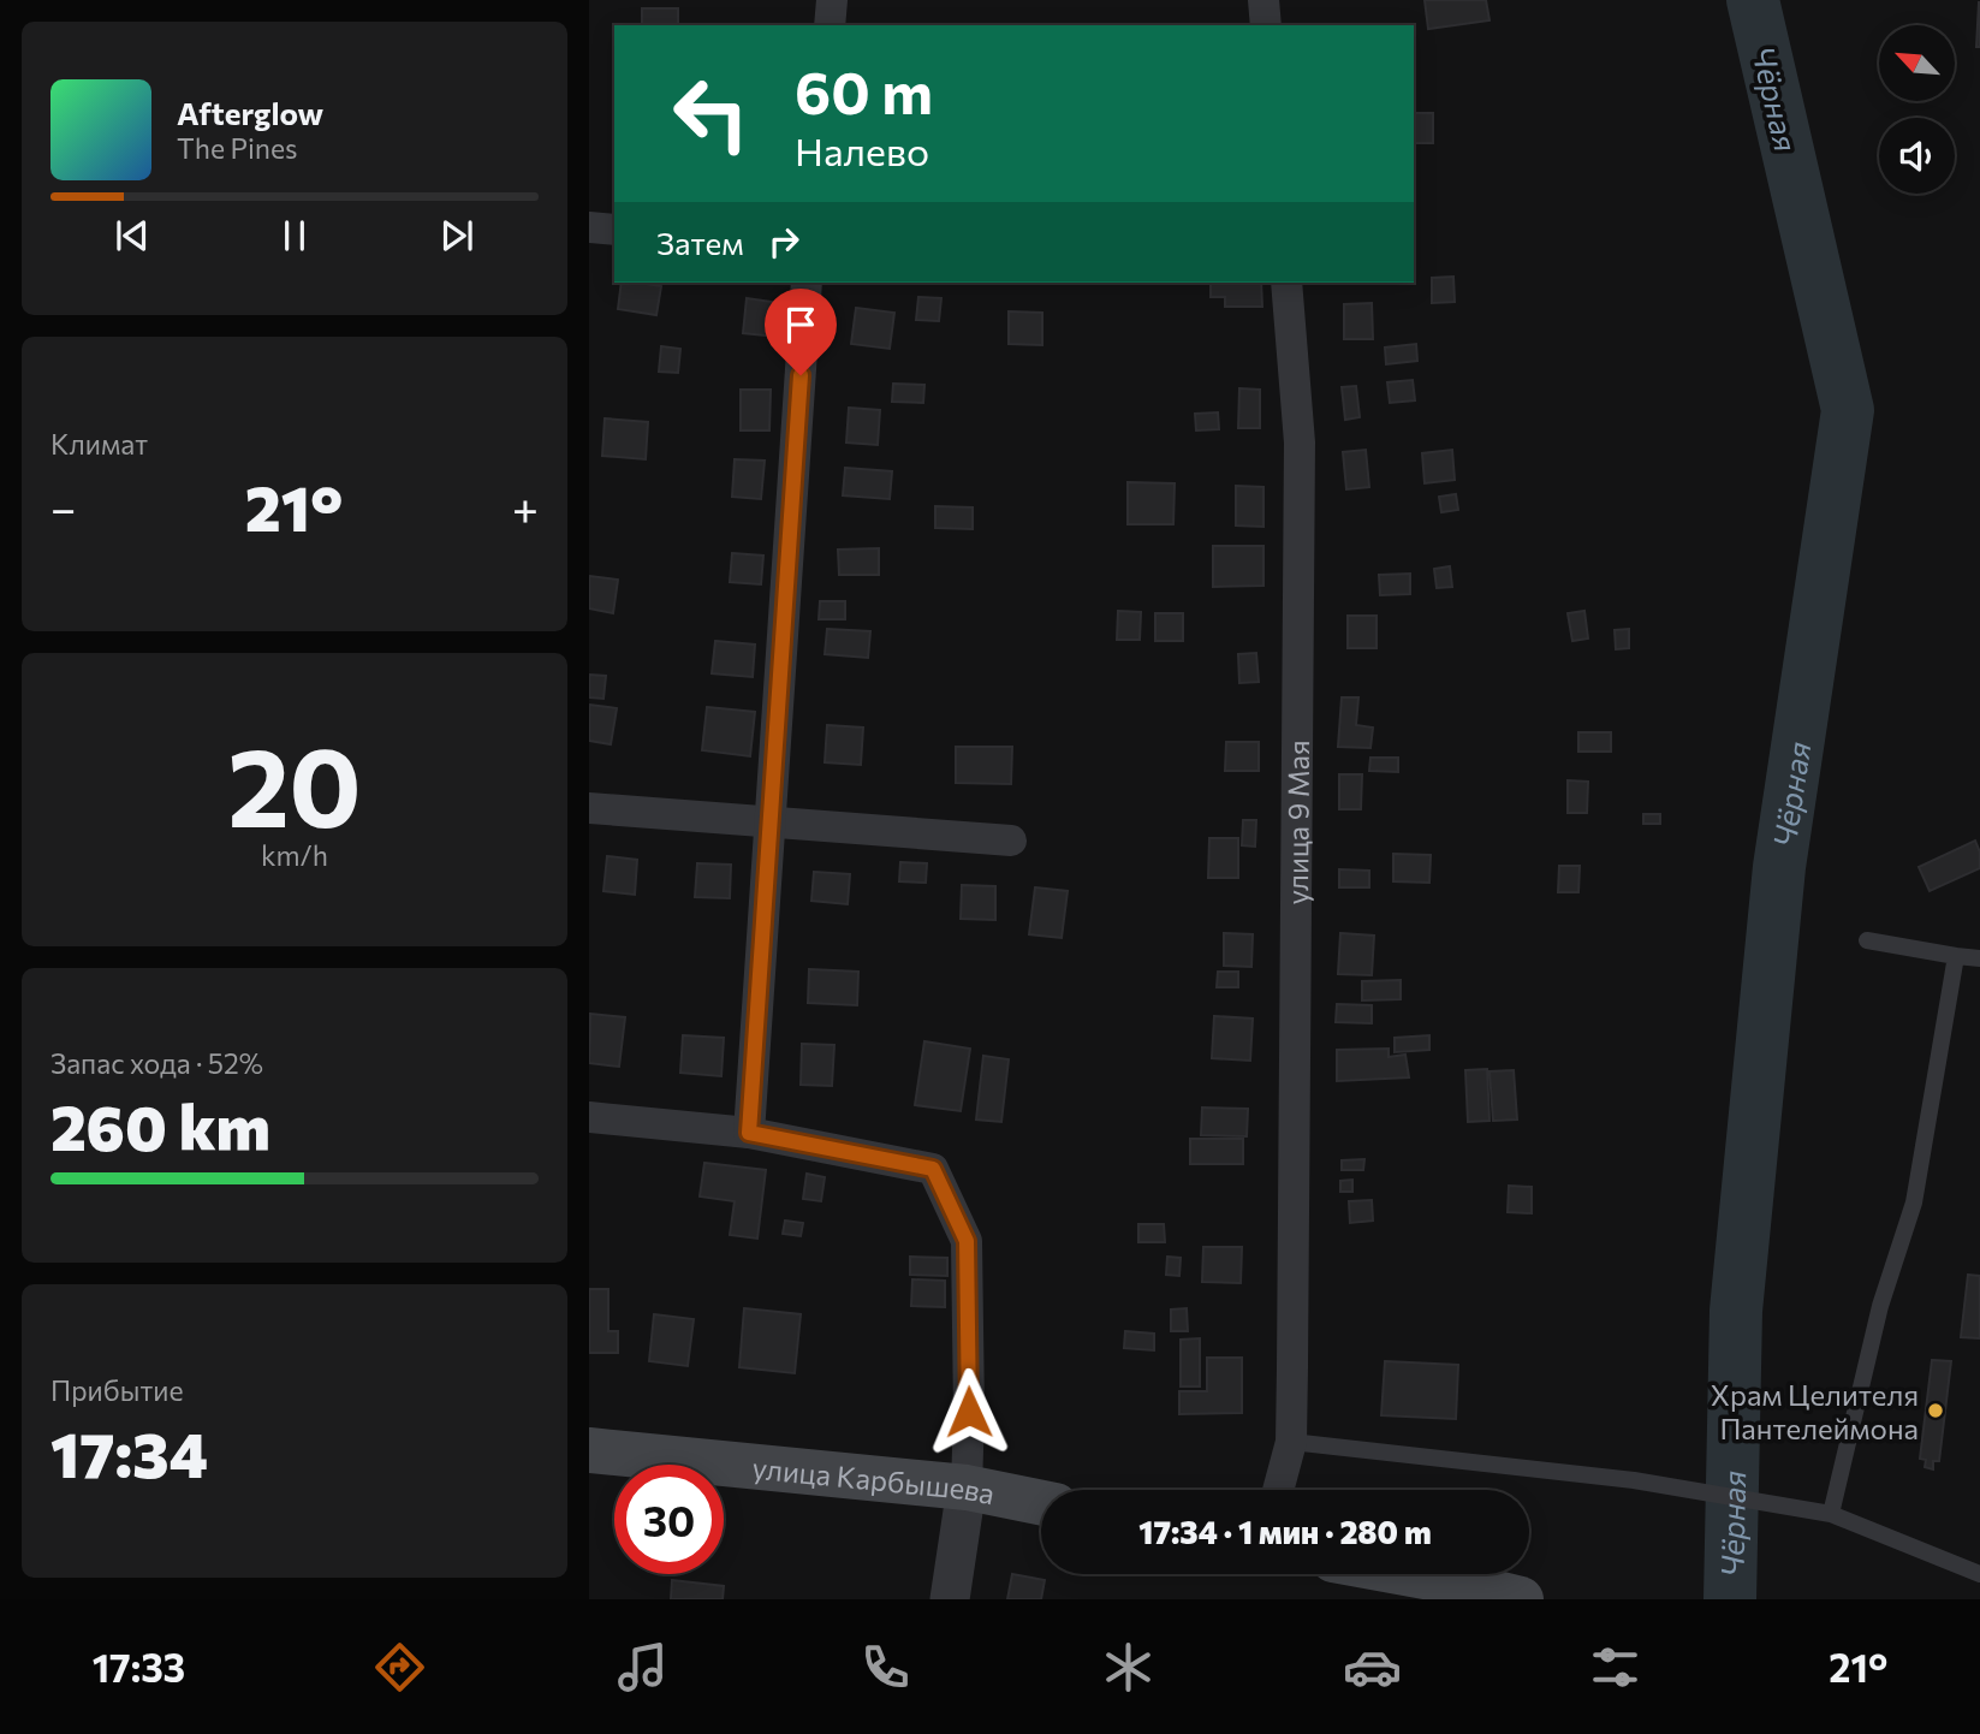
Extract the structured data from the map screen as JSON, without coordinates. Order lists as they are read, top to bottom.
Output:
{
  "streets": {
    "main road": ["улица Карбышева"],
    "street": ["улица 9 Мая"]
  },
  "water": ["Чёрная"],
  "places": ["Храм Целителя Пантелеймона"],
  "north": "top left",
  "page": {
    "turn": ["60 m", "Налево"],
    "song": ["Afterglow", "The Pines"],
    "then": "Затем",
    "tile": [
      "Климат",
      ["20", "km/h"],
      ["Запас хода · 52%", "260 km"],
      ["Прибытие", "17:34"]
    ],
    "heat": ["−", "21°", "+"],
    "limit": "30",
    "trip": "17:34 · 1 мин · 280 m",
    "tabs": ["17:33", "21°"]
  }
}
